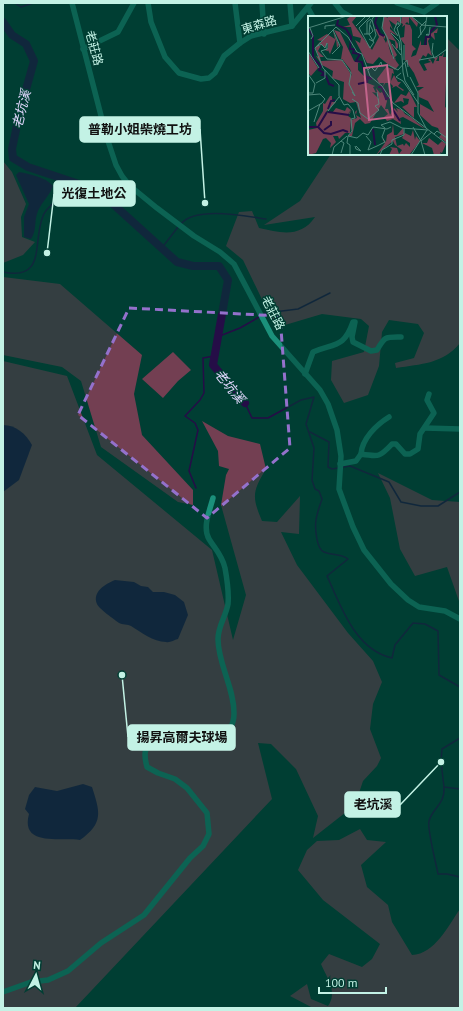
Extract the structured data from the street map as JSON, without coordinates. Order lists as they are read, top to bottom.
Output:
{
  "streets": {
    "street": ["東森路", "老莊路"]
  },
  "water": ["老坑溪"],
  "places": [
    "普勒小姐柴燒工坊",
    "光復土地公",
    "揚昇高爾夫球場",
    "老坑溪"
  ],
  "scale_bar": "100 m",
  "north": "top"
}
